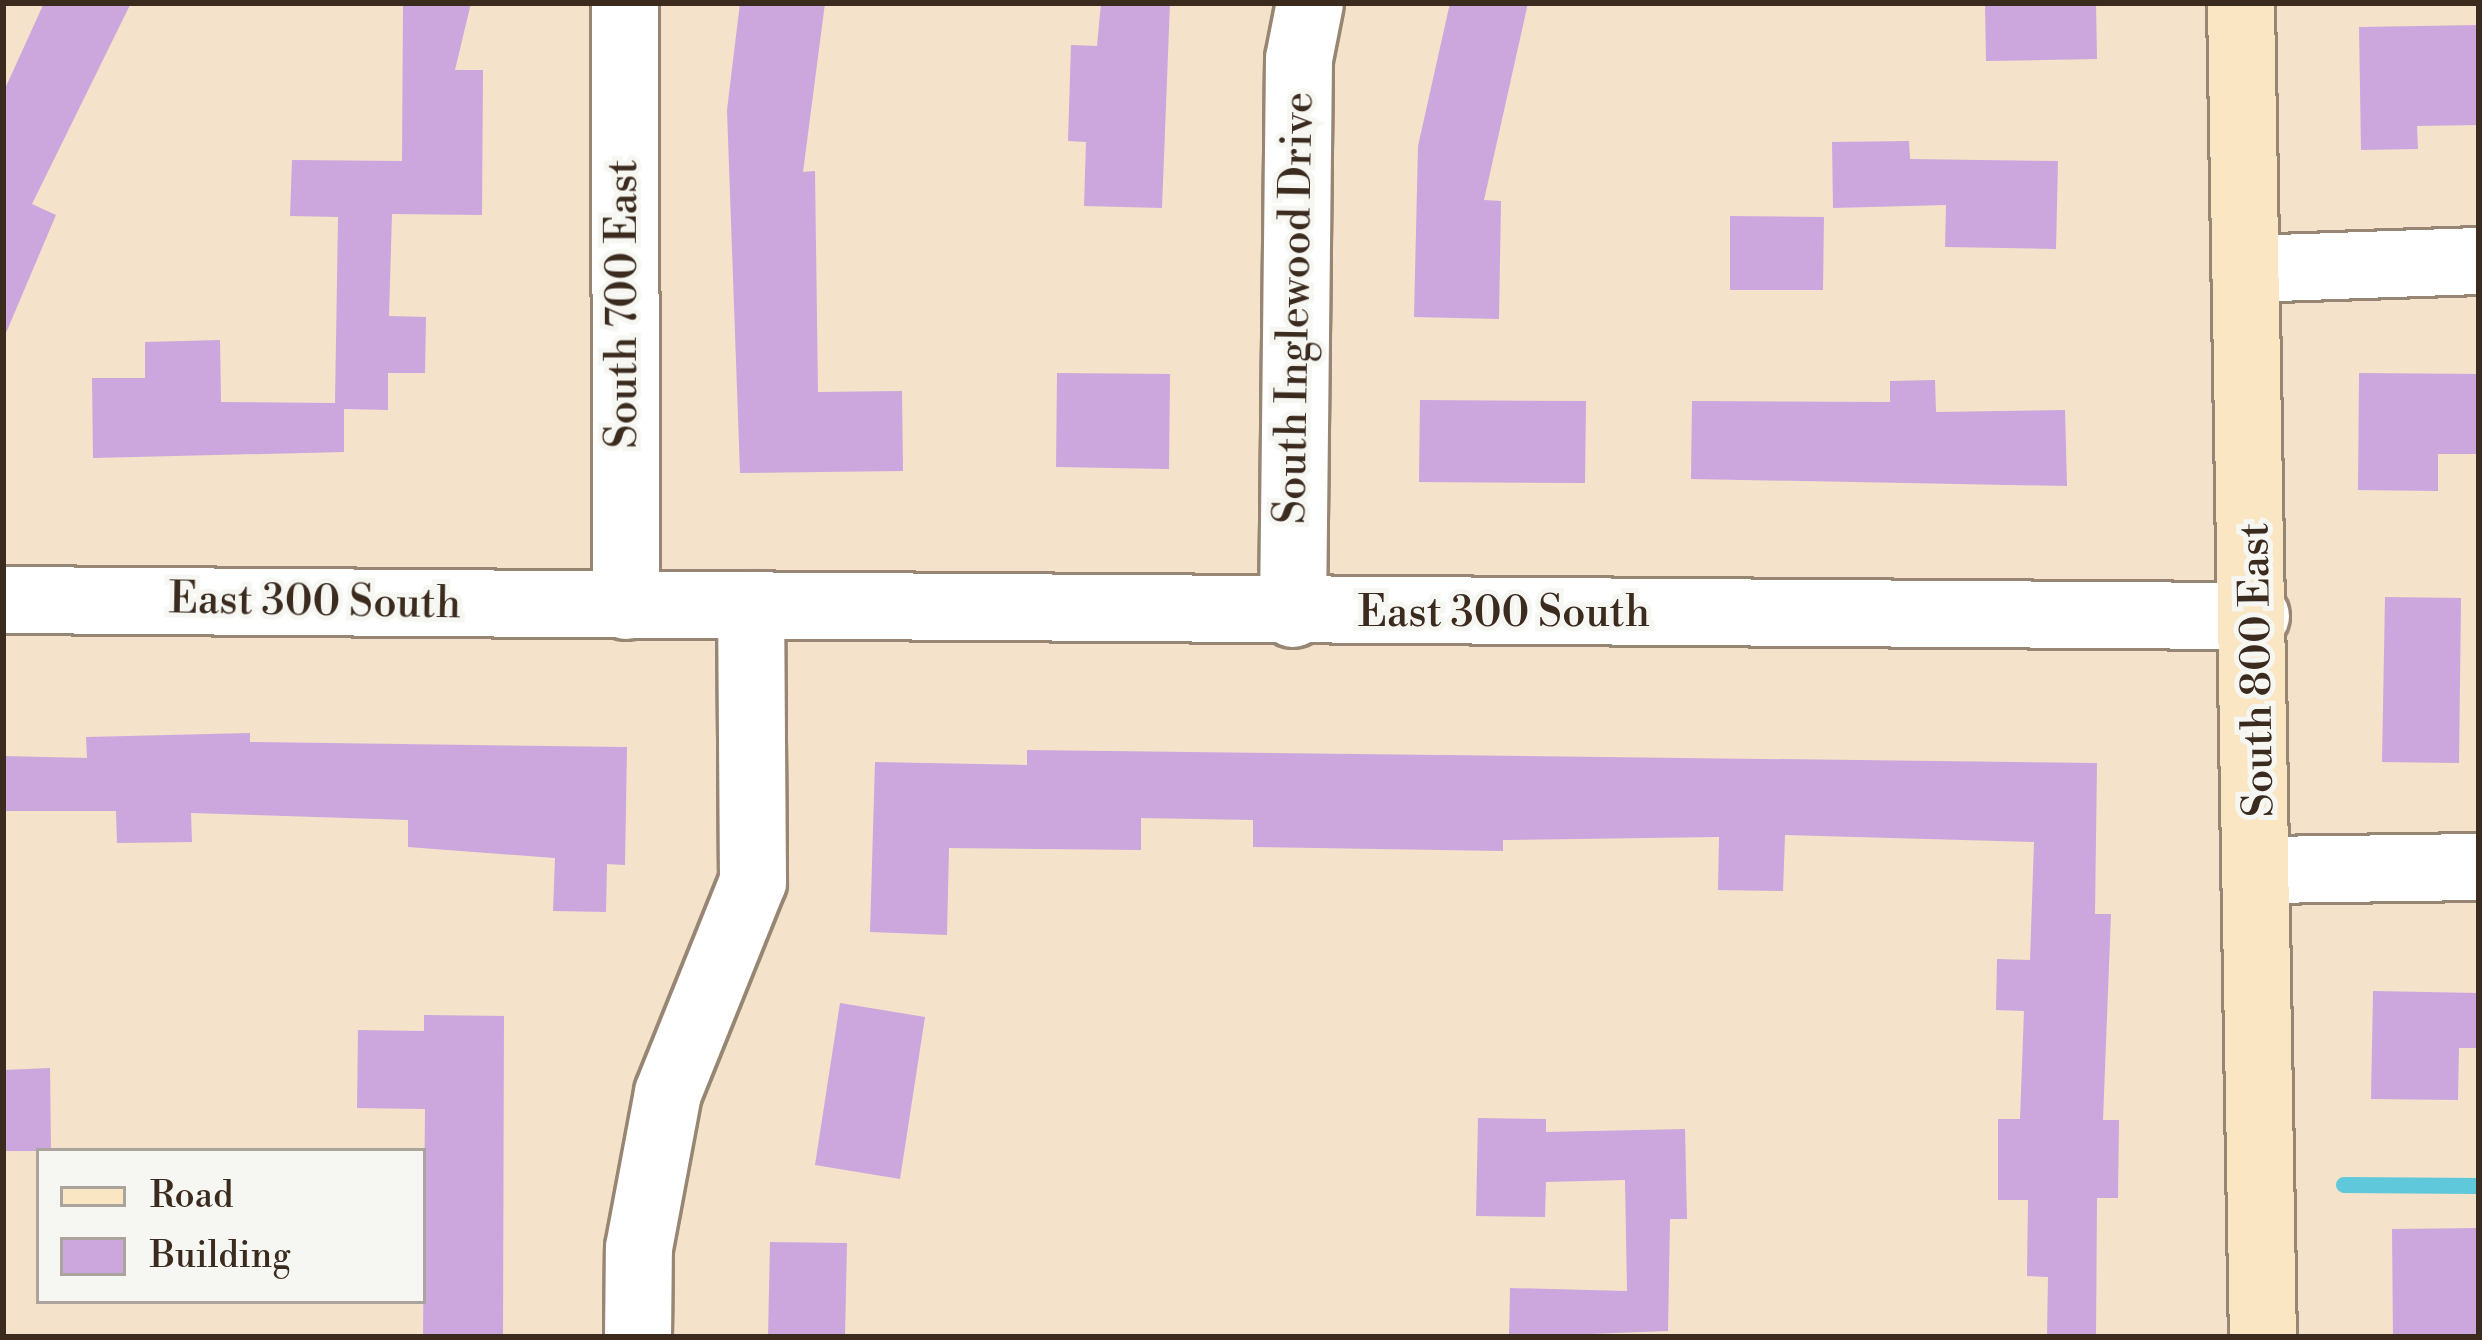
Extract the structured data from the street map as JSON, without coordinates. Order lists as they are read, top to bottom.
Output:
{
  "streets": {
    "main road": ["South 800 East"],
    "street": ["South 700 East", "South Inglewood Drive", "East 300 South"]
  },
  "crossings": [
    ["South 700 East", "East 300 South"],
    ["South Inglewood Drive", "East 300 South"],
    ["East 300 South", "South 800 East"]
  ],
  "legend": ["Road", "Building"]
}
